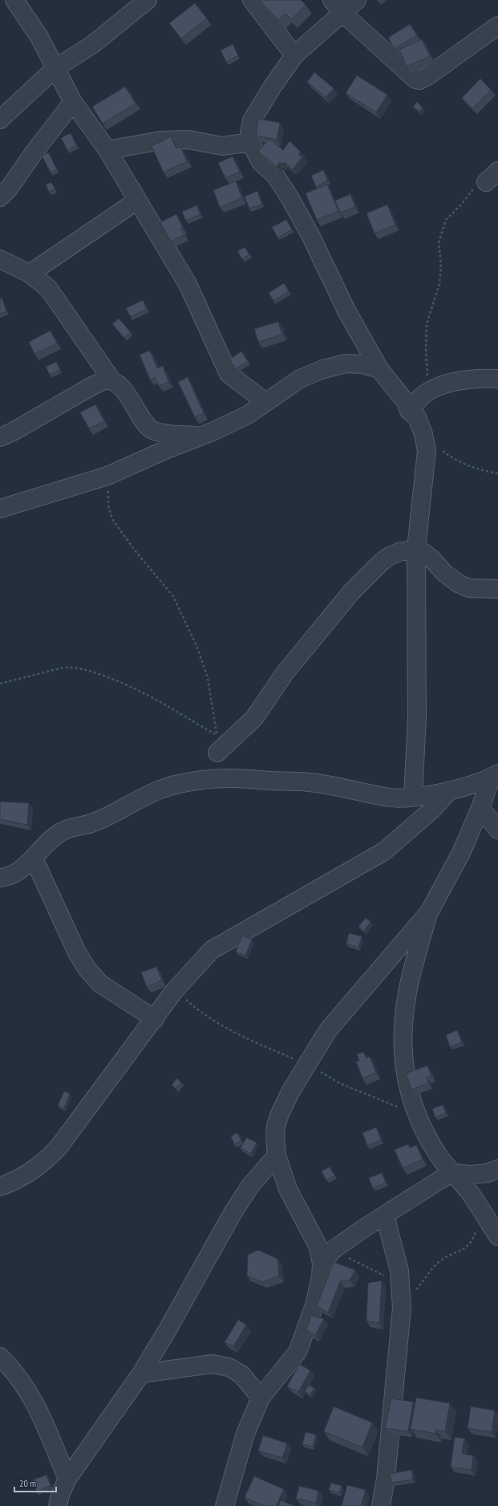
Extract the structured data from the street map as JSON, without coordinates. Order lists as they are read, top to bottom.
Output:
{
  "scale_bar": "20 m"
}
